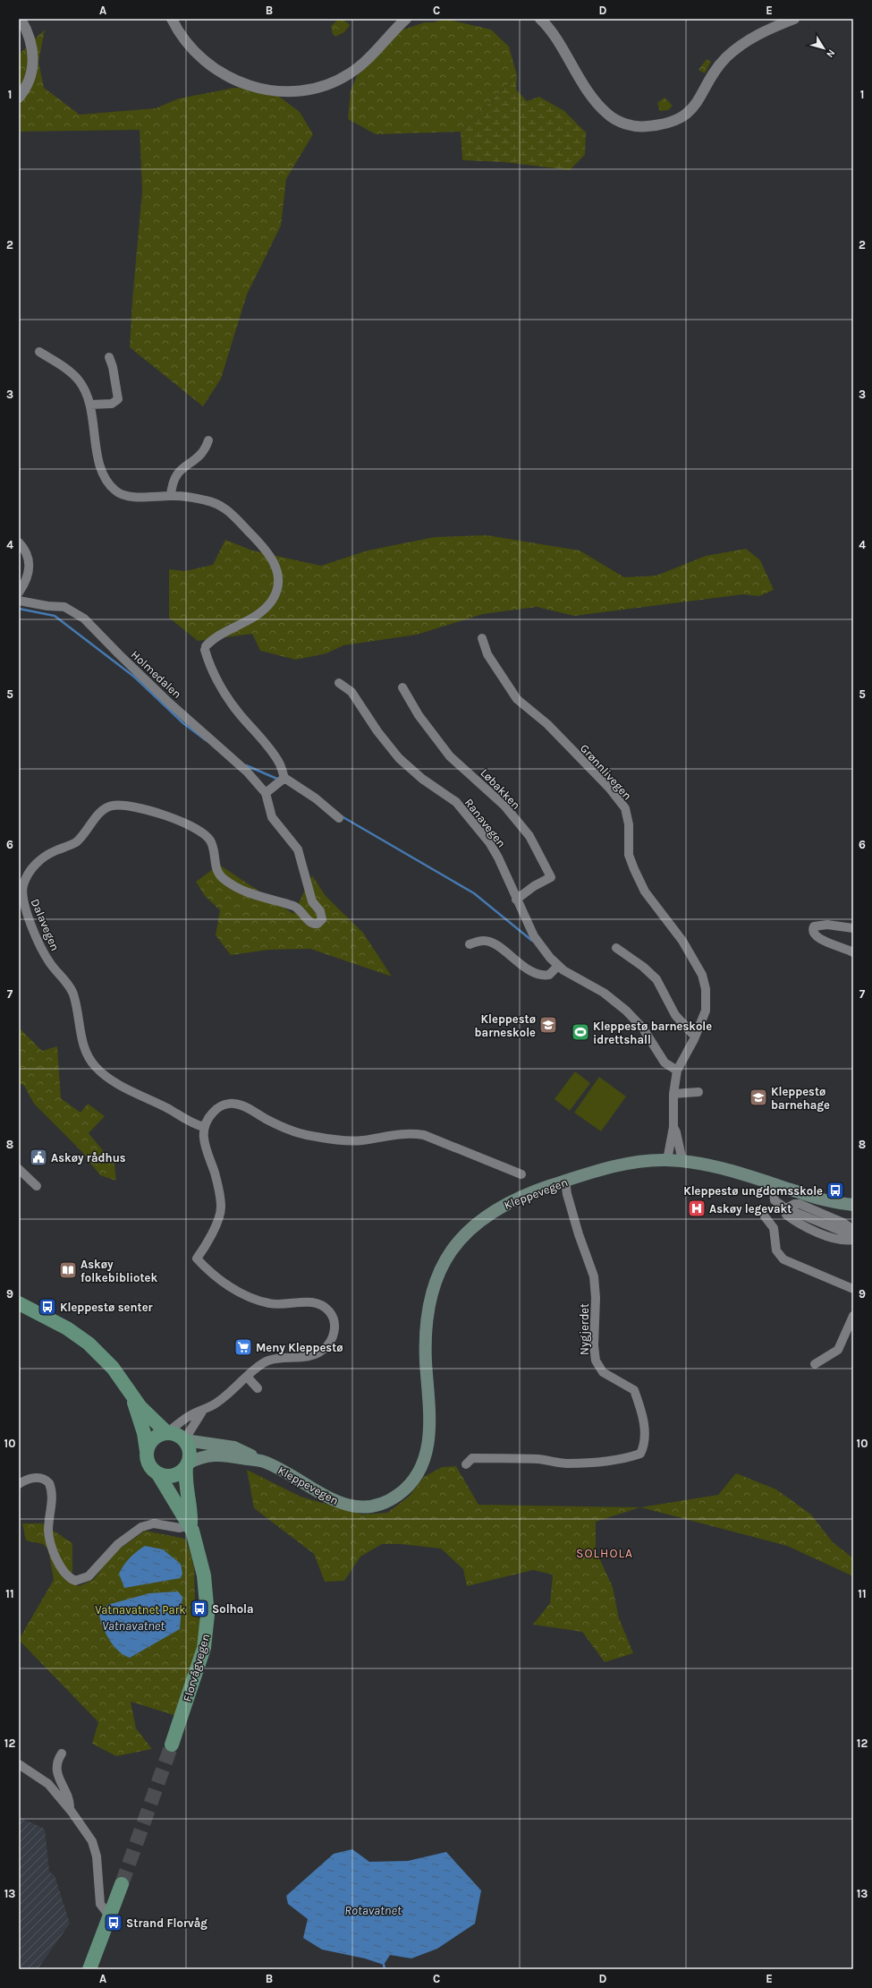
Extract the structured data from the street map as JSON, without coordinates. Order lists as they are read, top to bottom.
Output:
{
  "streets": {
    "main road": ["Kleppevegen", "Florvågvegen"],
    "street": [
      "Holmedalen",
      "Grønnlivegen",
      "Løbakken",
      "Ranavegen",
      "Dalavegen",
      "Nygjerdet"
    ]
  },
  "crossings": [
    ["Holmedalen", "Dalavegen"],
    ["Grønnlivegen", "Ranavegen"],
    ["Grønnlivegen", "Kleppevegen"],
    ["Løbakken", "Ranavegen"],
    ["Kleppevegen", "Nygjerdet"],
    ["Kleppevegen", "Florvågvegen"]
  ],
  "districts": ["SOLHOLA"],
  "water": ["Vatnavatnet", "Rotavatnet"],
  "parks": ["Vatnavatnet Park"],
  "places": {
    "school or university": ["Kleppestø barneskole", "Kleppestø barnehage"],
    "sports": ["Kleppestø barneskole idrettshall"],
    "public building": ["Askøy rådhus"],
    "bus stop": [
      "Kleppestø ungdomsskole",
      "Kleppestø senter",
      "Solhola",
      "Strand Florvåg"
    ],
    "hospital": ["Askøy legevakt"],
    "library": ["Askøy folkebibliotek"],
    "supermarket": ["Meny Kleppestø"]
  },
  "north": "bottom right",
  "grid": {
    "columns": [
      "A",
      "B",
      "C",
      "D",
      "E"
    ],
    "rows": [
      "1",
      "2",
      "3",
      "4",
      "5",
      "6",
      "7",
      "8",
      "9",
      "10",
      "11",
      "12",
      "13"
    ]
  }
}
